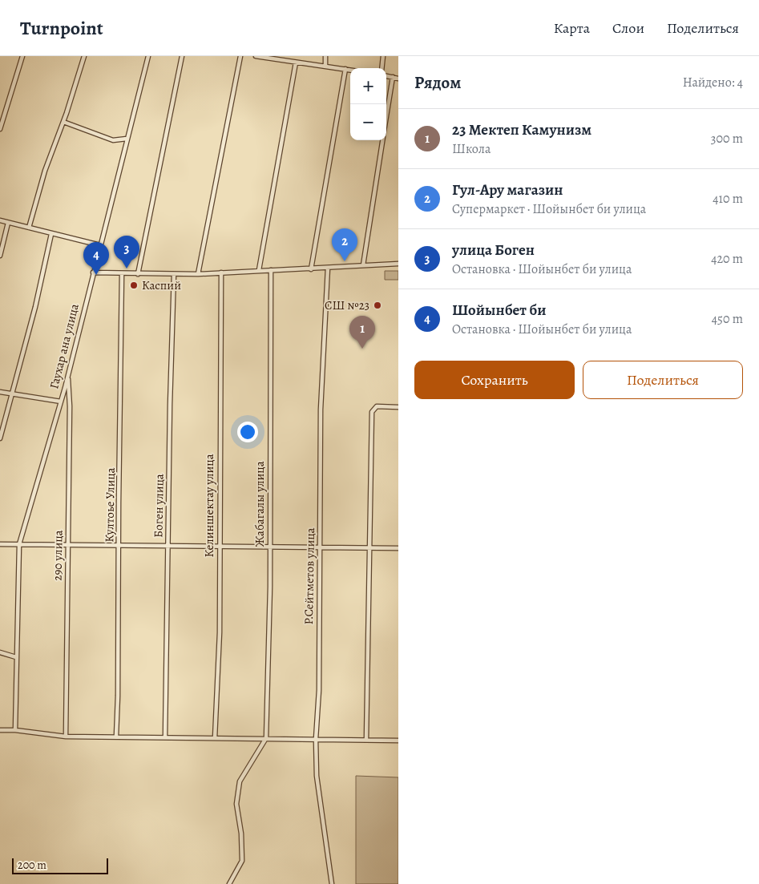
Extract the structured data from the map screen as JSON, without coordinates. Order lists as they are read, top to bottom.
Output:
{
  "streets": {
    "street": [
      "Гаухар ана улица",
      "Жабагалы улица",
      "Култоье Улица",
      "Боген улица",
      "Келиншектау улица",
      "290 улица",
      "Р.Сейтметов улица"
    ]
  },
  "crossings": [
    ["Гаухар ана улица", "290 улица"]
  ],
  "places": ["Каспий", "СШ №23"],
  "scale_bar": "200 m",
  "page": {
    "header": "Turnpoint",
    "nav": ["Карта", "Слои", "Поделиться"],
    "heading": ["Рядом", "Найдено: 4"],
    "map_buttons": ["+", "−"],
    "list": [
      {
        "mark": "1",
        "name": "23 Мектеп Камунизм",
        "note": "Школа",
        "value": "300 m"
      },
      {
        "mark": "2",
        "name": "Гул-Ару магазин",
        "note": "Супермаркет · Шойынбет би улица",
        "value": "410 m"
      },
      {
        "mark": "3",
        "name": "улица Боген",
        "note": "Остановка · Шойынбет би улица",
        "value": "420 m"
      },
      {
        "mark": "4",
        "name": "Шойынбет би",
        "note": "Остановка · Шойынбет би улица",
        "value": "450 m"
      }
    ],
    "pins": [
      "2",
      "3",
      "4",
      "1"
    ],
    "buttons": ["Сохранить", "Поделиться"],
    "scale": "200 m"
  }
}
